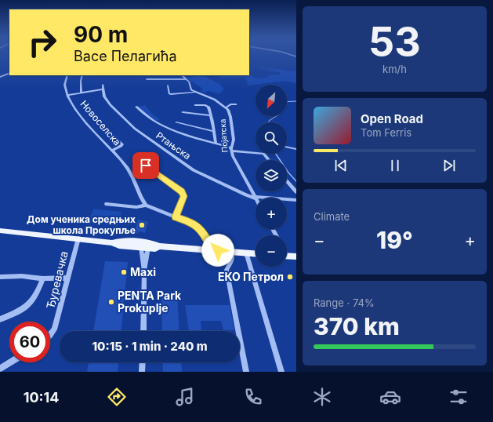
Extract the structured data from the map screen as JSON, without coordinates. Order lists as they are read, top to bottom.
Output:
{
  "streets": {
    "street": [
      "Новоселска",
      "Појатска",
      "Ртањска",
      "Ђуревачка"
    ]
  },
  "crossings": [
    ["Појатска", "Ртањска"]
  ],
  "places": [
    "Дом ученика средњих школа Прокупље",
    "Maxi",
    "ЕКО Петрол",
    "PENTA Park Prokuplje"
  ],
  "north": "bottom left",
  "page": {
    "tile": [
      ["53", "km/h"],
      "Climate",
      ["Range · 74%", "370 km"]
    ],
    "turn": ["90 m", "Васе Пелагића"],
    "map_buttons": ["+", "−"],
    "song": ["Open Road", "Tom Ferris"],
    "heat": ["−", "19°", "+"],
    "limit": "60",
    "trip": "10:15 · 1 min · 240 m",
    "tabs": "10:14"
  }
}
